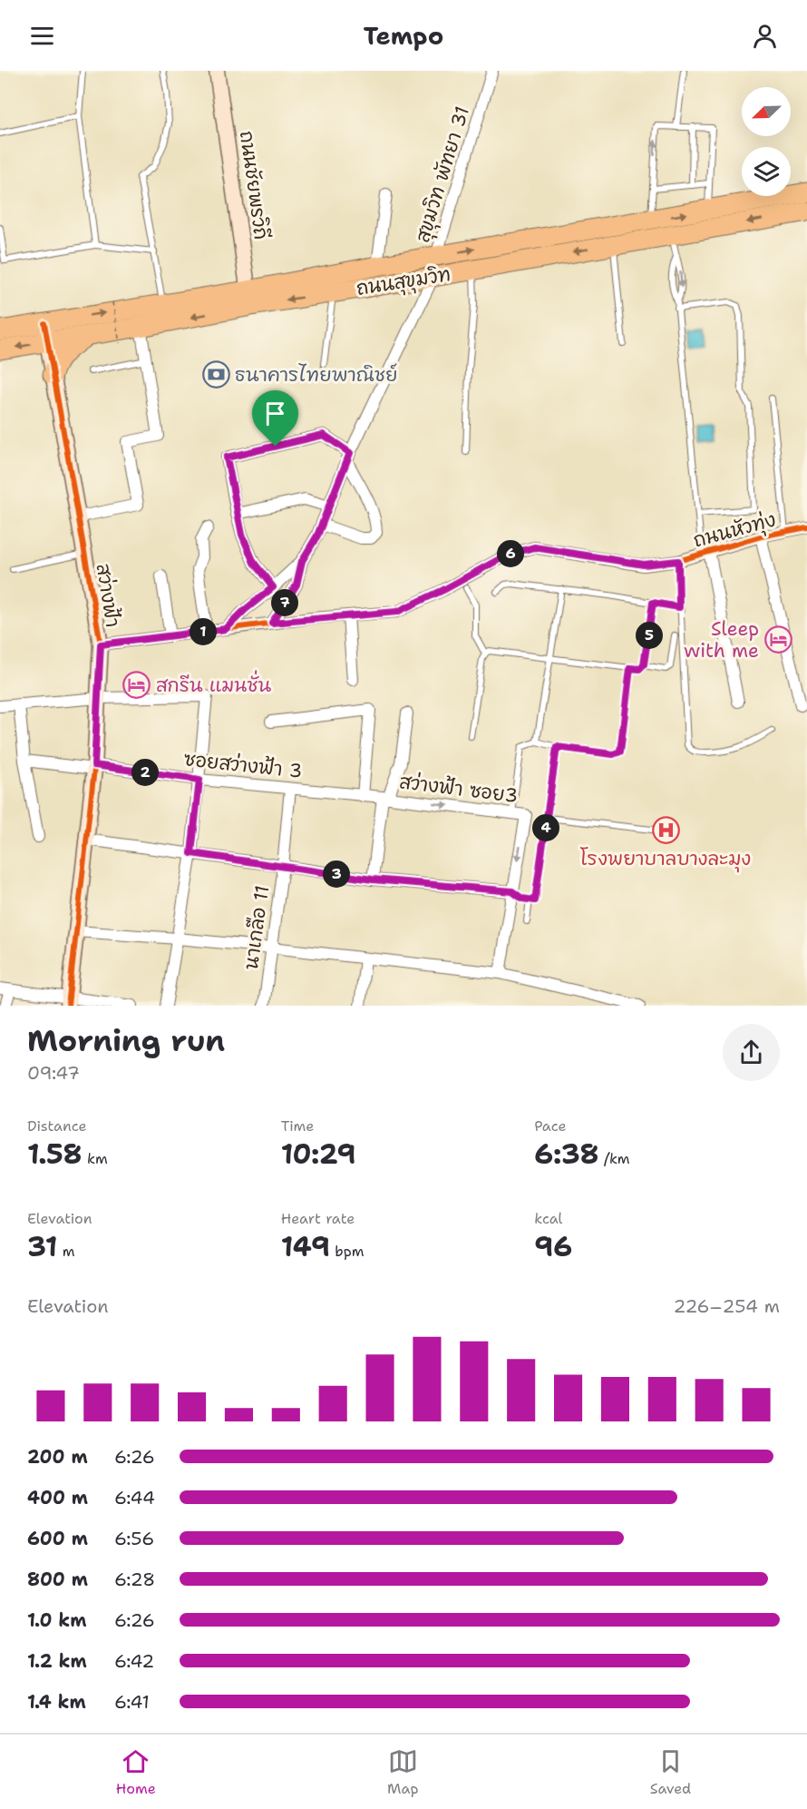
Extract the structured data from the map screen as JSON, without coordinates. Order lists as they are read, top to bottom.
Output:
{
  "streets": {
    "highway": ["ถนนสุขุมวิท"],
    "street": [
      "สุขุมวิท พัทยา 31",
      "ถนนชัยพรวิถี",
      "ถนนหัวทุ่ง",
      "สว่างฟ้า",
      "ซอยสว่างฟ้า 3",
      "สว่างฟ้า ซอย3",
      "นาเกลือ 11"
    ]
  },
  "crossings": [
    ["สุขุมวิท พัทยา 31", "ถนนสุขุมวิท"],
    ["ถนนชัยพรวิถี", "ถนนสุขุมวิท"],
    ["ถนนสุขุมวิท", "สว่างฟ้า"],
    ["ถนนหัวทุ่ง", "สว่างฟ้า"],
    ["สว่างฟ้า", "ซอยสว่างฟ้า 3"],
    ["ซอยสว่างฟ้า 3", "สว่างฟ้า ซอย3"],
    ["ซอยสว่างฟ้า 3", "นาเกลือ 11"]
  ],
  "places": {
    "bank": ["ธนาคารไทยพาณิชย์"],
    "hotel": ["Sleep with me", "สกรีน แมนชั่น"],
    "hospital": ["โรงพยาบาลบางละมุง"]
  },
  "north": "bottom left",
  "page": {
    "header": "Tempo",
    "pins": [
      "6",
      "7",
      "1",
      "5",
      "2",
      "4",
      "3"
    ],
    "heading": ["Morning run", "09:47"],
    "stats": [
      ["Distance", "1.58 km"],
      ["Time", "10:29"],
      ["Pace", "6:38 /km"],
      ["Elevation", "31 m"],
      ["Heart rate", "149 bpm"],
      ["kcal", "96"]
    ],
    "chart": ["Elevation", "226–254 m"],
    "list": [
      {
        "name": "200 m",
        "note": "6:26"
      },
      {
        "name": "400 m",
        "note": "6:44"
      },
      {
        "name": "600 m",
        "note": "6:56"
      },
      {
        "name": "800 m",
        "note": "6:28"
      },
      {
        "name": "1.0 km",
        "note": "6:26"
      },
      {
        "name": "1.2 km",
        "note": "6:42"
      },
      {
        "name": "1.4 km",
        "note": "6:41"
      }
    ],
    "tabs": ["Home", "Map", "Saved"]
  }
}
